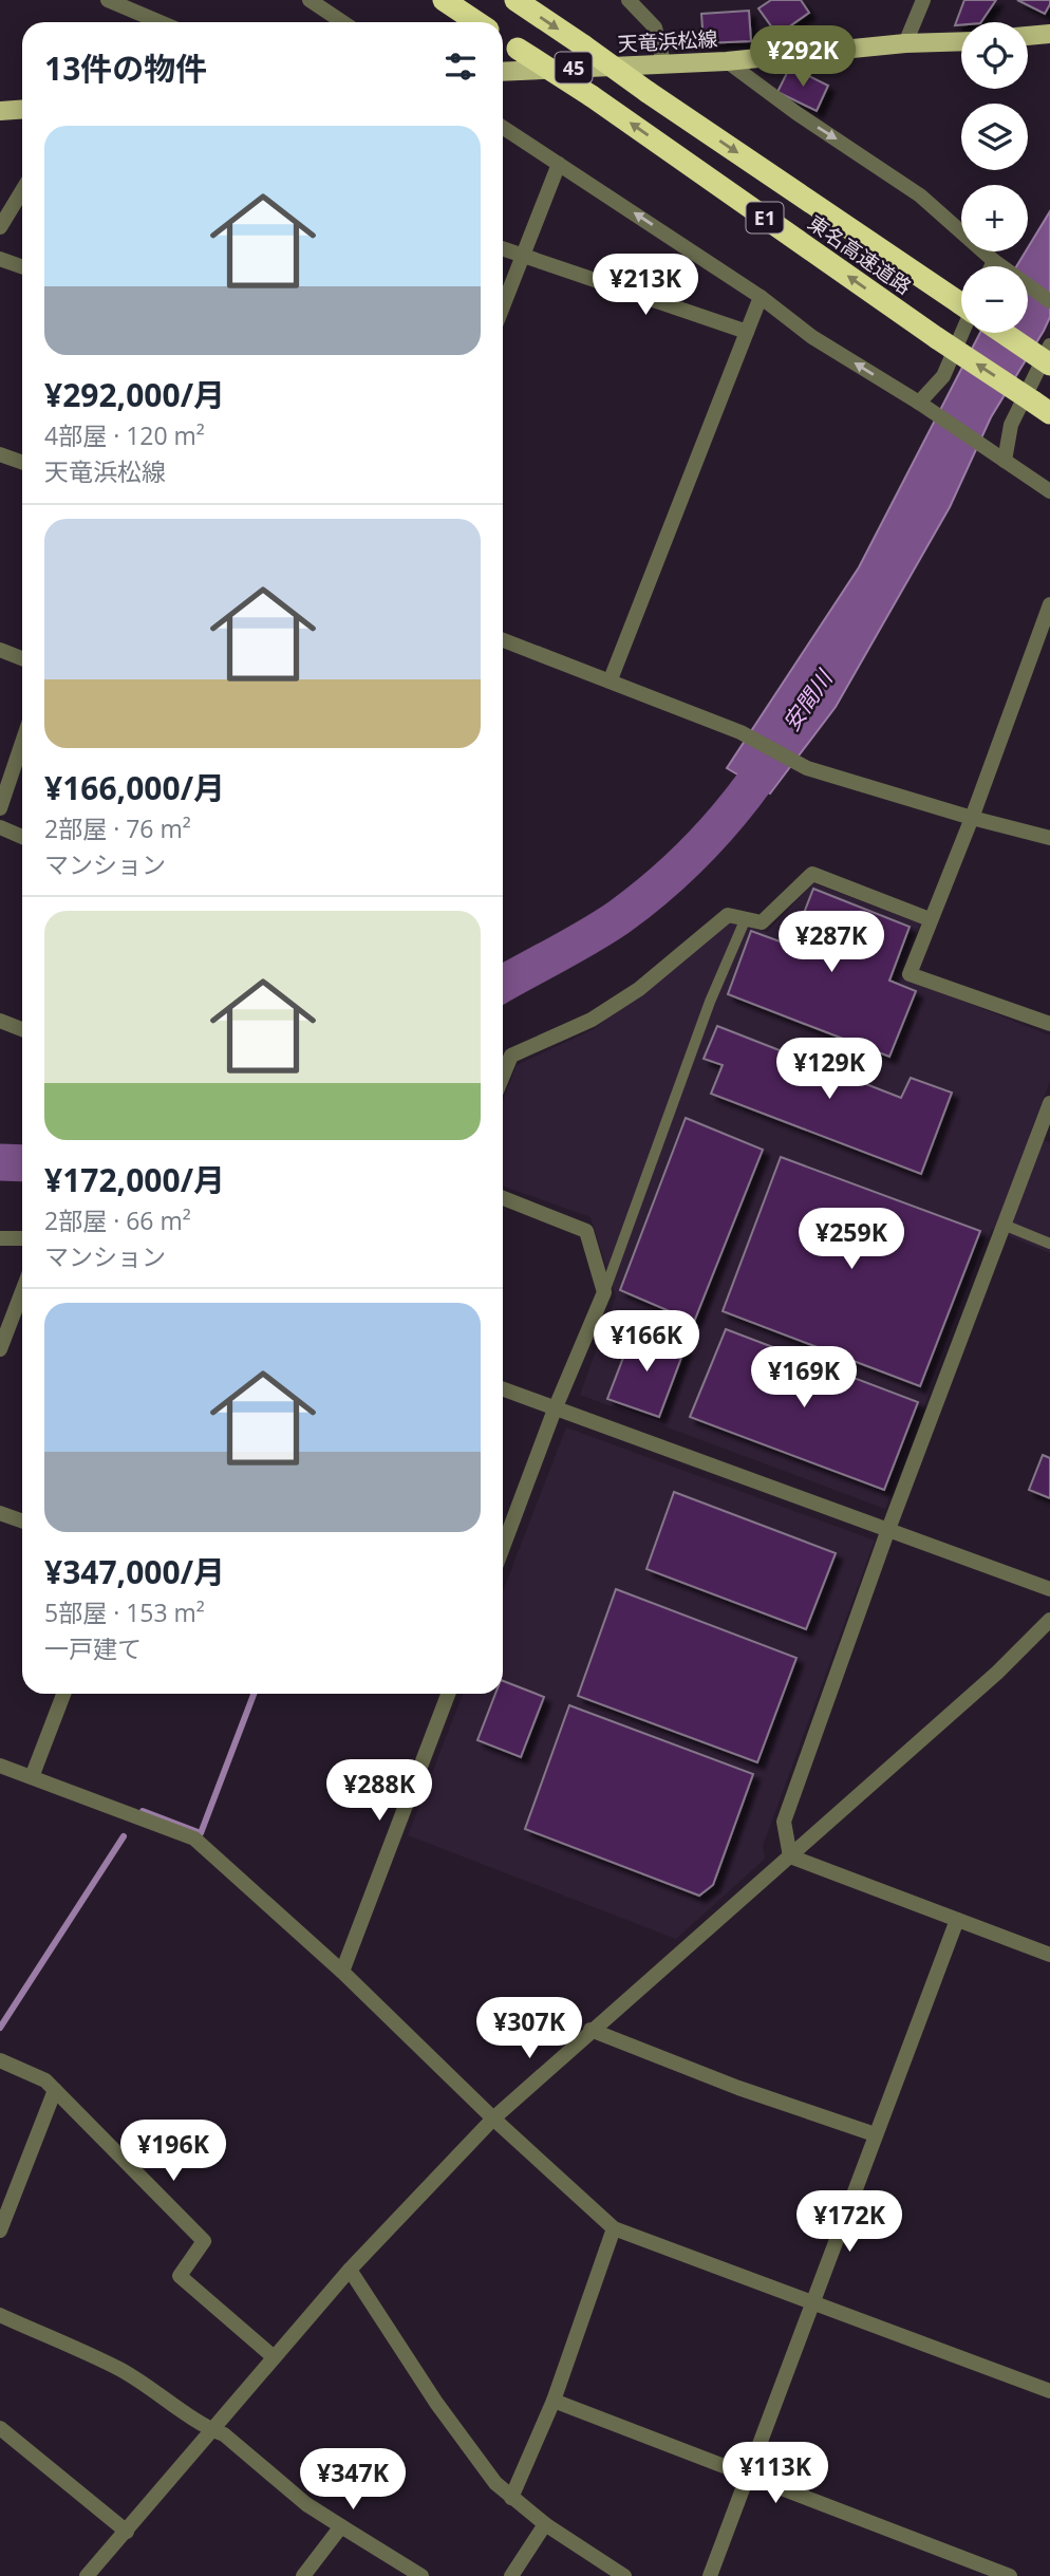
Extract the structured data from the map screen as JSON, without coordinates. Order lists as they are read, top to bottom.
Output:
{
  "streets": {
    "highway": ["E1", "東名高速道路"],
    "main road": ["天竜浜松線", "45"]
  },
  "water": ["安間川"],
  "page": {
    "map_buttons": ["+", "−"],
    "heading": "13件の物件",
    "price": [
      "¥292K",
      "¥213K",
      "¥287K",
      "¥129K",
      "¥259K",
      "¥166K",
      "¥169K",
      "¥288K",
      "¥307K",
      "¥196K",
      "¥172K",
      "¥113K",
      "¥347K"
    ],
    "list": [
      {
        "name": "¥292,000/月",
        "note": "4部屋 · 120 m² · 天竜浜松線"
      },
      {
        "name": "¥166,000/月",
        "note": "2部屋 · 76 m² · マンション"
      },
      {
        "name": "¥172,000/月",
        "note": "2部屋 · 66 m² · マンション"
      },
      {
        "name": "¥347,000/月",
        "note": "5部屋 · 153 m² · 一戸建て"
      }
    ]
  }
}
